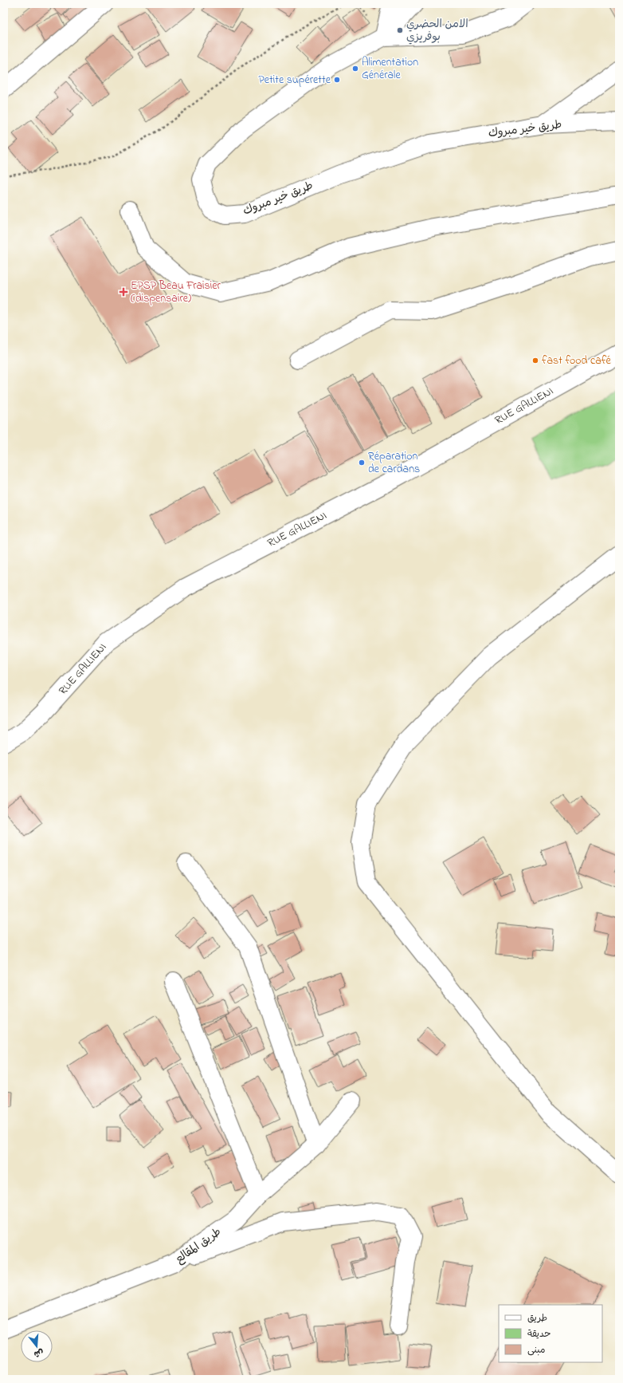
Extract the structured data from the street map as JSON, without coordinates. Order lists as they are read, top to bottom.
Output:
{
  "streets": {
    "street": ["طريق خير مبروك", "RUE GALLIENI", "طريق المقالع"]
  },
  "places": {
    "other": [
      "الامن الحضري بوفريزي",
      "Alimentation Générale",
      "Petite supérette",
      "fast food café",
      "Réparation de cardans"
    ],
    "health": ["EPSP Beau Fraisier (dispensaire)"]
  },
  "legend": ["طريق", "حديقة", "مبنى"],
  "north": "bottom"
}
